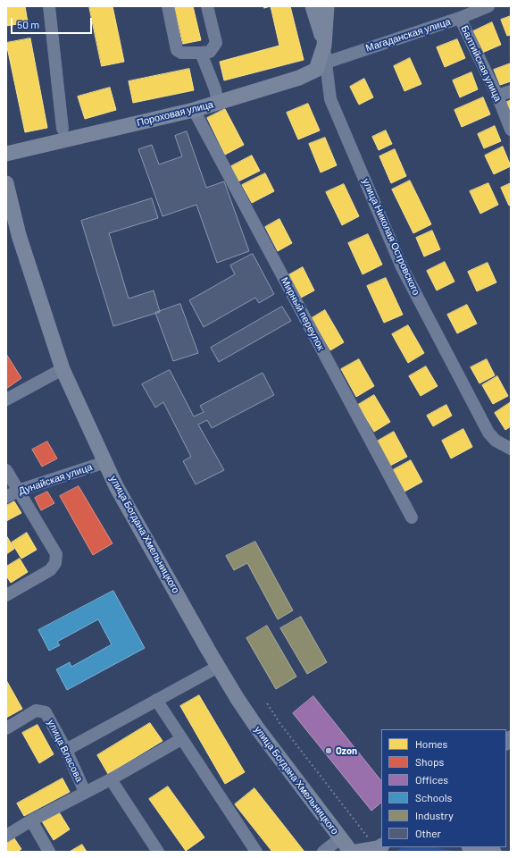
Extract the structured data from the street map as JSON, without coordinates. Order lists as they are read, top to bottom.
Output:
{
  "streets": {
    "main road": ["Пороховая улица", "улица Николая Островского", "улица Богдана Хмельницкого"],
    "street": [
      "Магаданская улица",
      "Балтийская улица",
      "Мирный переулок",
      "Дунайская улица",
      "улица Власова"
    ]
  },
  "crossings": [
    ["Магаданская улица", "Балтийская улица"],
    ["Магаданская улица", "улица Николая Островского"],
    ["Пороховая улица", "улица Николая Островского"],
    ["Пороховая улица", "Мирный переулок"],
    ["Дунайская улица", "улица Богдана Хмельницкого"]
  ],
  "places": ["Ozon"],
  "legend": [
    "Homes",
    "Shops",
    "Offices",
    "Schools",
    "Industry",
    "Other"
  ],
  "scale_bar": "50 m"
}
